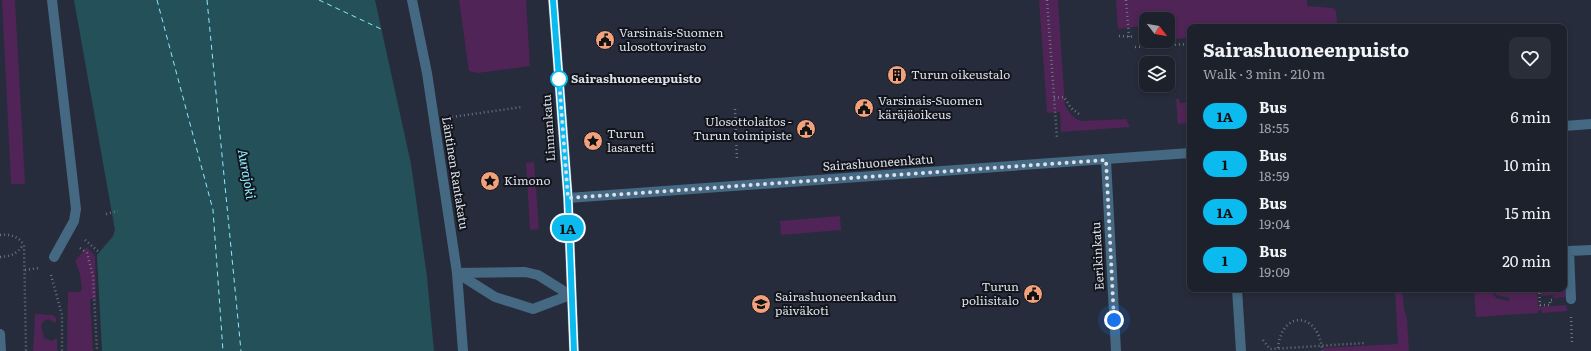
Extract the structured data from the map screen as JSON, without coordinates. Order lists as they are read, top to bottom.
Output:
{
  "streets": {
    "street": [
      "Linnankatu",
      "Sairashuoneenkatu",
      "Läntinen Rantakatu",
      "Eerikinkatu"
    ]
  },
  "crossings": [
    ["Linnankatu", "Sairashuoneenkatu"],
    ["Sairashuoneenkatu", "Eerikinkatu"]
  ],
  "water": ["Aurajoki"],
  "places": {
    "public building": [
      "Varsinais-Suomen ulosottovirasto",
      "Varsinais-Suomen käräjäoikeus",
      "Ulosottolaitos - Turun toimipiste",
      "Turun poliisitalo"
    ],
    "building": ["Turun oikeustalo"],
    "other": ["Sairashuoneenpuisto"],
    "place": ["Turun lasaretti", "Kimono"],
    "school or university": ["Sairashuoneenkadun päiväkoti"]
  },
  "lines": ["bus line 1A"],
  "north": "bottom right",
  "page": {
    "on_map": "1A",
    "heading": ["Sairashuoneenpuisto", "Walk · 3 min · 210 m"],
    "list": [
      {
        "mark": "1A",
        "name": "Bus",
        "note": "18:55",
        "value": "6 min"
      },
      {
        "mark": "1",
        "name": "Bus",
        "note": "18:59",
        "value": "10 min"
      },
      {
        "mark": "1A",
        "name": "Bus",
        "note": "19:04",
        "value": "15 min"
      },
      {
        "mark": "1",
        "name": "Bus",
        "note": "19:09",
        "value": "20 min"
      }
    ]
  }
}
